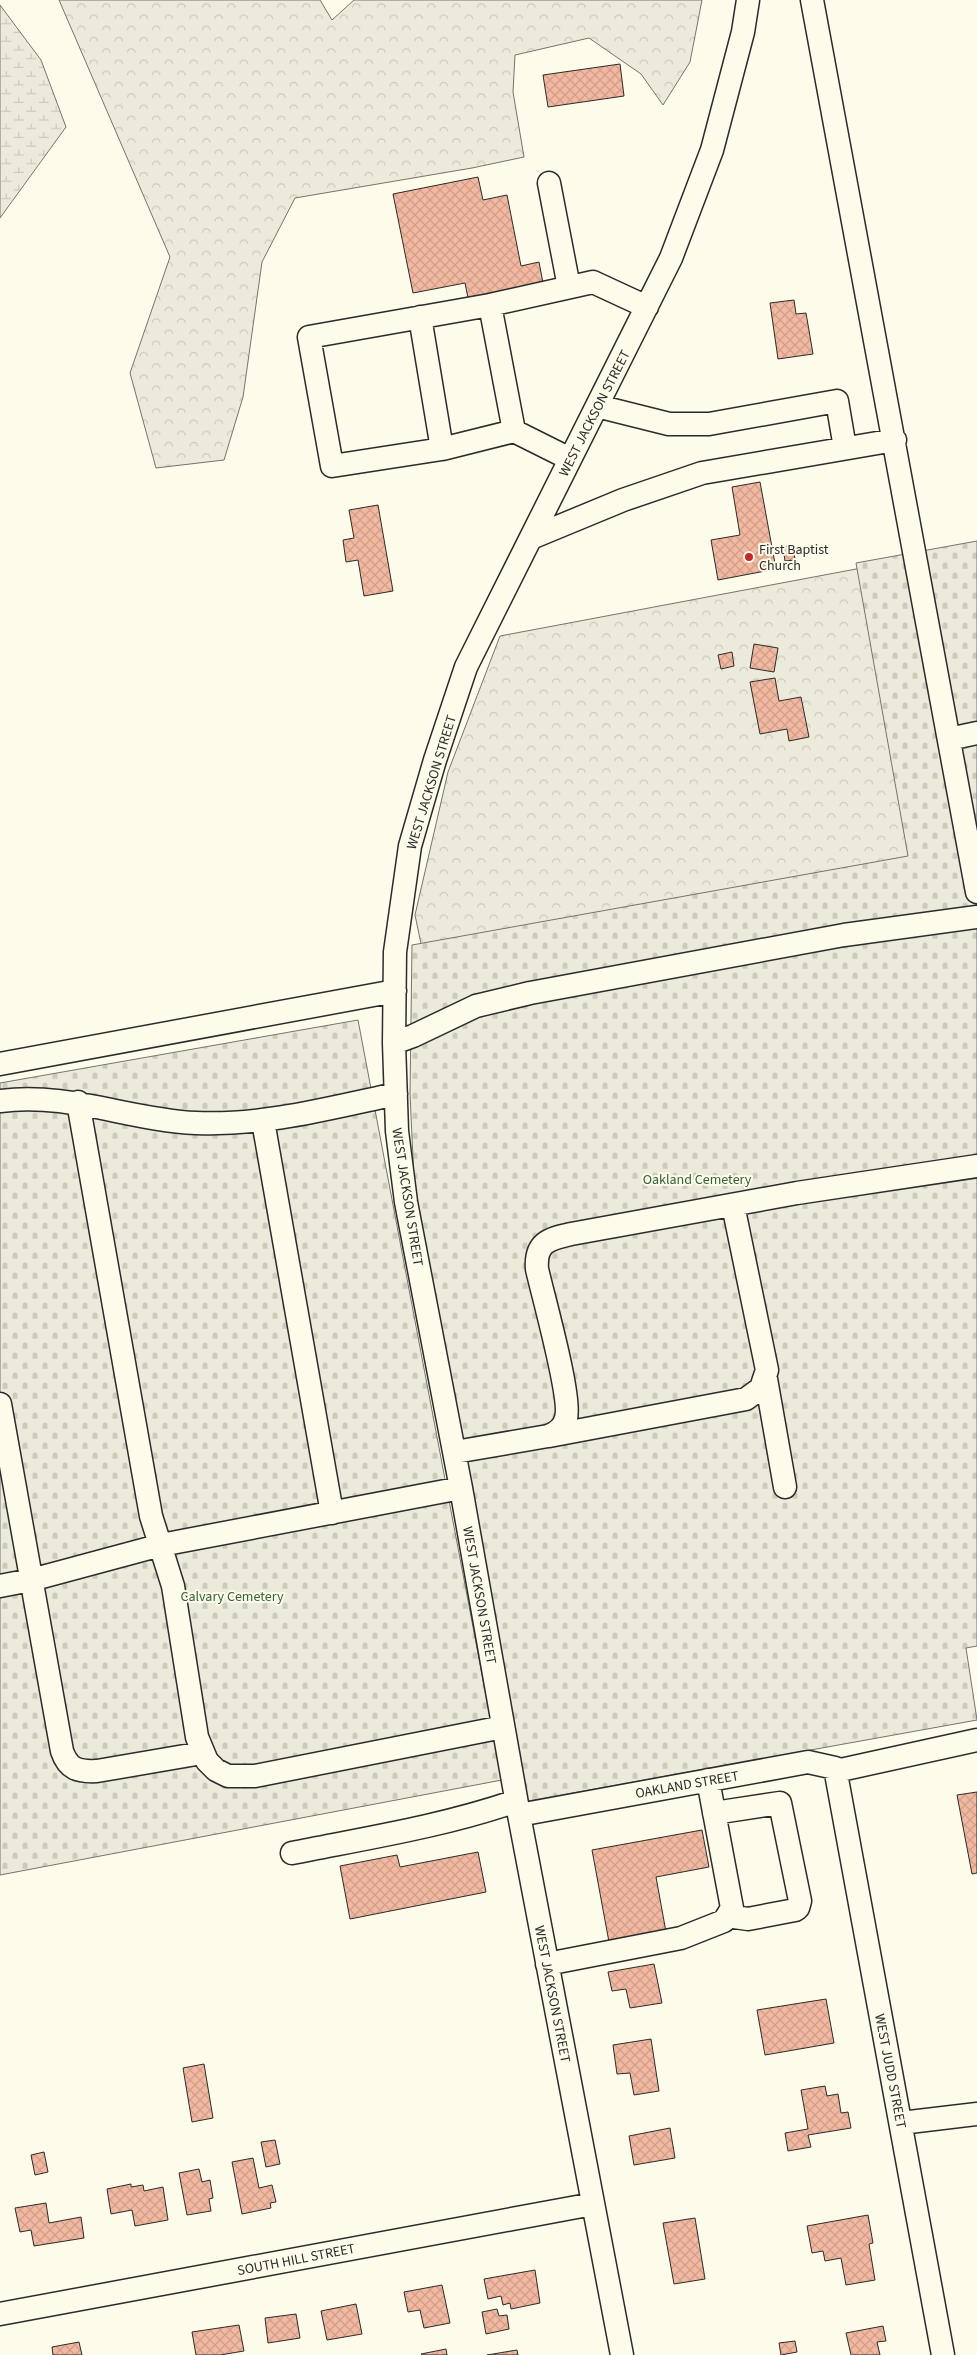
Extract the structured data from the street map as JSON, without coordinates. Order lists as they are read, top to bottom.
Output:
{
  "streets": {
    "street": [
      "WEST JACKSON STREET",
      "OAKLAND STREET",
      "WEST JUDD STREET",
      "SOUTH HILL STREET"
    ]
  },
  "crossings": [
    ["WEST JACKSON STREET", "OAKLAND STREET"],
    ["WEST JACKSON STREET", "SOUTH HILL STREET"],
    ["OAKLAND STREET", "WEST JUDD STREET"]
  ],
  "parks": ["Oakland Cemetery", "Calvary Cemetery"],
  "places": ["First Baptist Church"]
}
